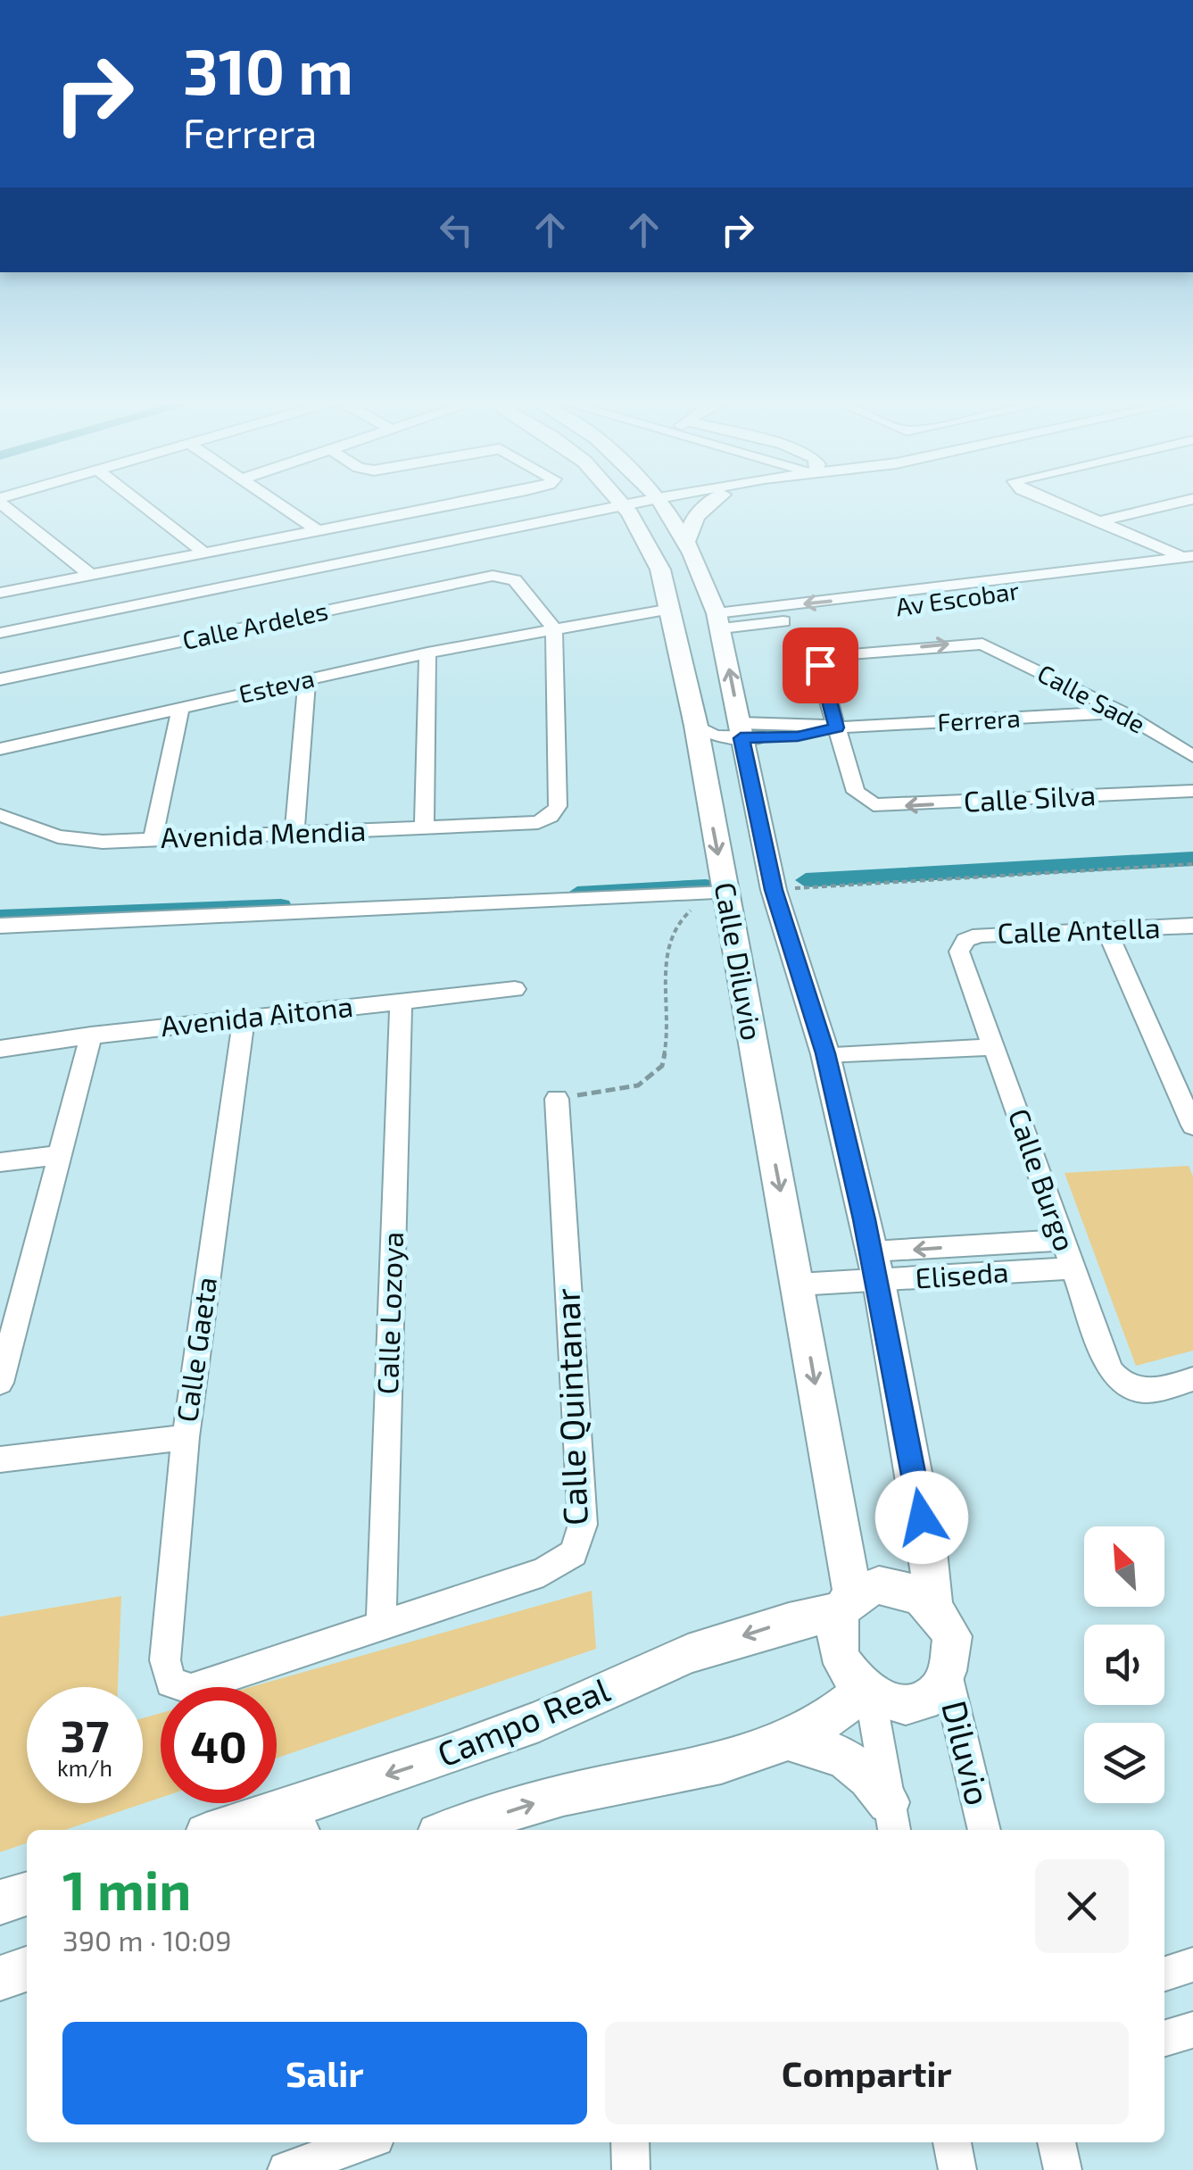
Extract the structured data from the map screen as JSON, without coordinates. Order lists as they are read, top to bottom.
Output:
{
  "streets": {
    "street": [
      "Av Escobar",
      "Calle Ardeles",
      "Esteva",
      "Calle Sade",
      "Ferrera",
      "Calle Silva",
      "Avenida Mendia",
      "Calle Antella",
      "Calle Diluvio",
      "Avenida Aitona",
      "Calle Burgo",
      "Eliseda",
      "Calle Lozoya",
      "Calle Gaeta",
      "Calle Quintanar",
      "Campo Real",
      "Diluvio"
    ]
  },
  "crossings": [
    ["Av Escobar", "Calle Diluvio"],
    ["Calle Ardeles", "Esteva"],
    ["Calle Ardeles", "Avenida Mendia"],
    ["Esteva", "Avenida Mendia"],
    ["Esteva", "Calle Diluvio"],
    ["Calle Sade", "Ferrera"],
    ["Calle Sade", "Calle Silva"],
    ["Ferrera", "Calle Silva"],
    ["Ferrera", "Calle Diluvio"],
    ["Calle Antella", "Calle Burgo"],
    ["Calle Diluvio", "Eliseda"],
    ["Calle Diluvio", "Campo Real"],
    ["Calle Diluvio", "Diluvio"],
    ["Avenida Aitona", "Calle Lozoya"],
    ["Avenida Aitona", "Calle Gaeta"],
    ["Calle Burgo", "Eliseda"],
    ["Calle Lozoya", "Calle Quintanar"],
    ["Calle Gaeta", "Calle Quintanar"],
    ["Campo Real", "Diluvio"]
  ],
  "one_way": ["Calle Silva"],
  "north": "top left",
  "page": {
    "turn": ["310 m", "Ferrera"],
    "speed": "37 km/h",
    "limit": "40",
    "heading": ["1 min", "390 m · 10:09"],
    "buttons": ["Salir", "Compartir"]
  }
}
